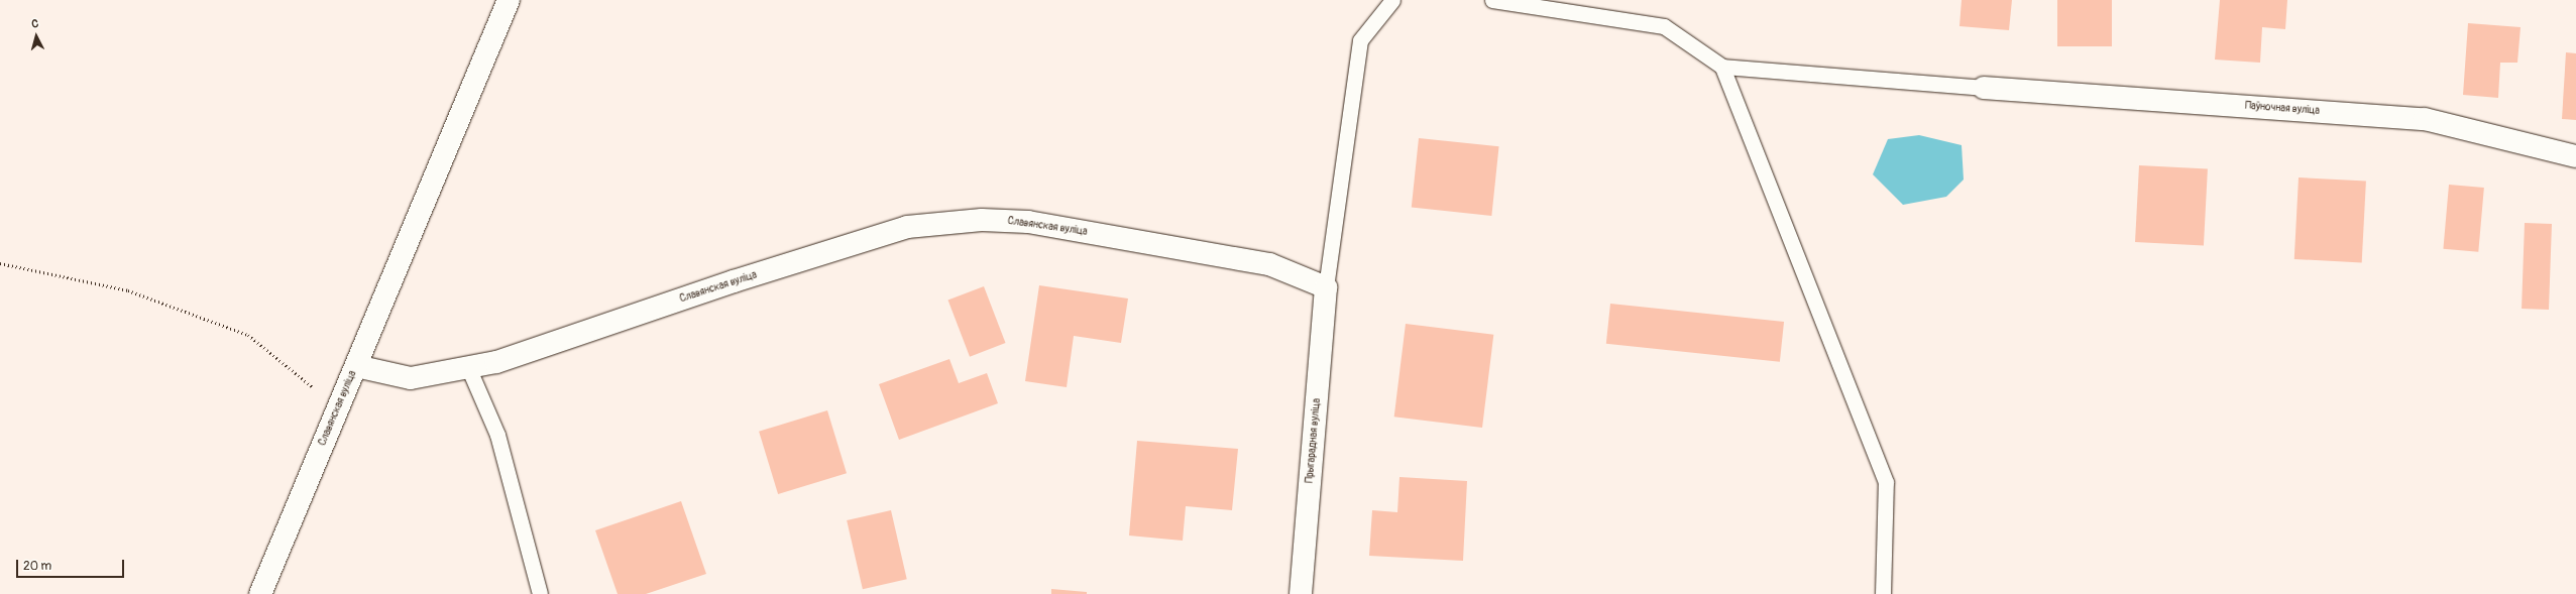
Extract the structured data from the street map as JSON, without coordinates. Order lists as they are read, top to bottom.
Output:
{
  "streets": {
    "street": ["Паўночная вуліца", "Славянская вуліца", "Прыгарадная вуліца"]
  },
  "crossings": [
    ["Славянская вуліца", "Прыгарадная вуліца"]
  ],
  "scale_bar": "20 m",
  "north": "top"
}
